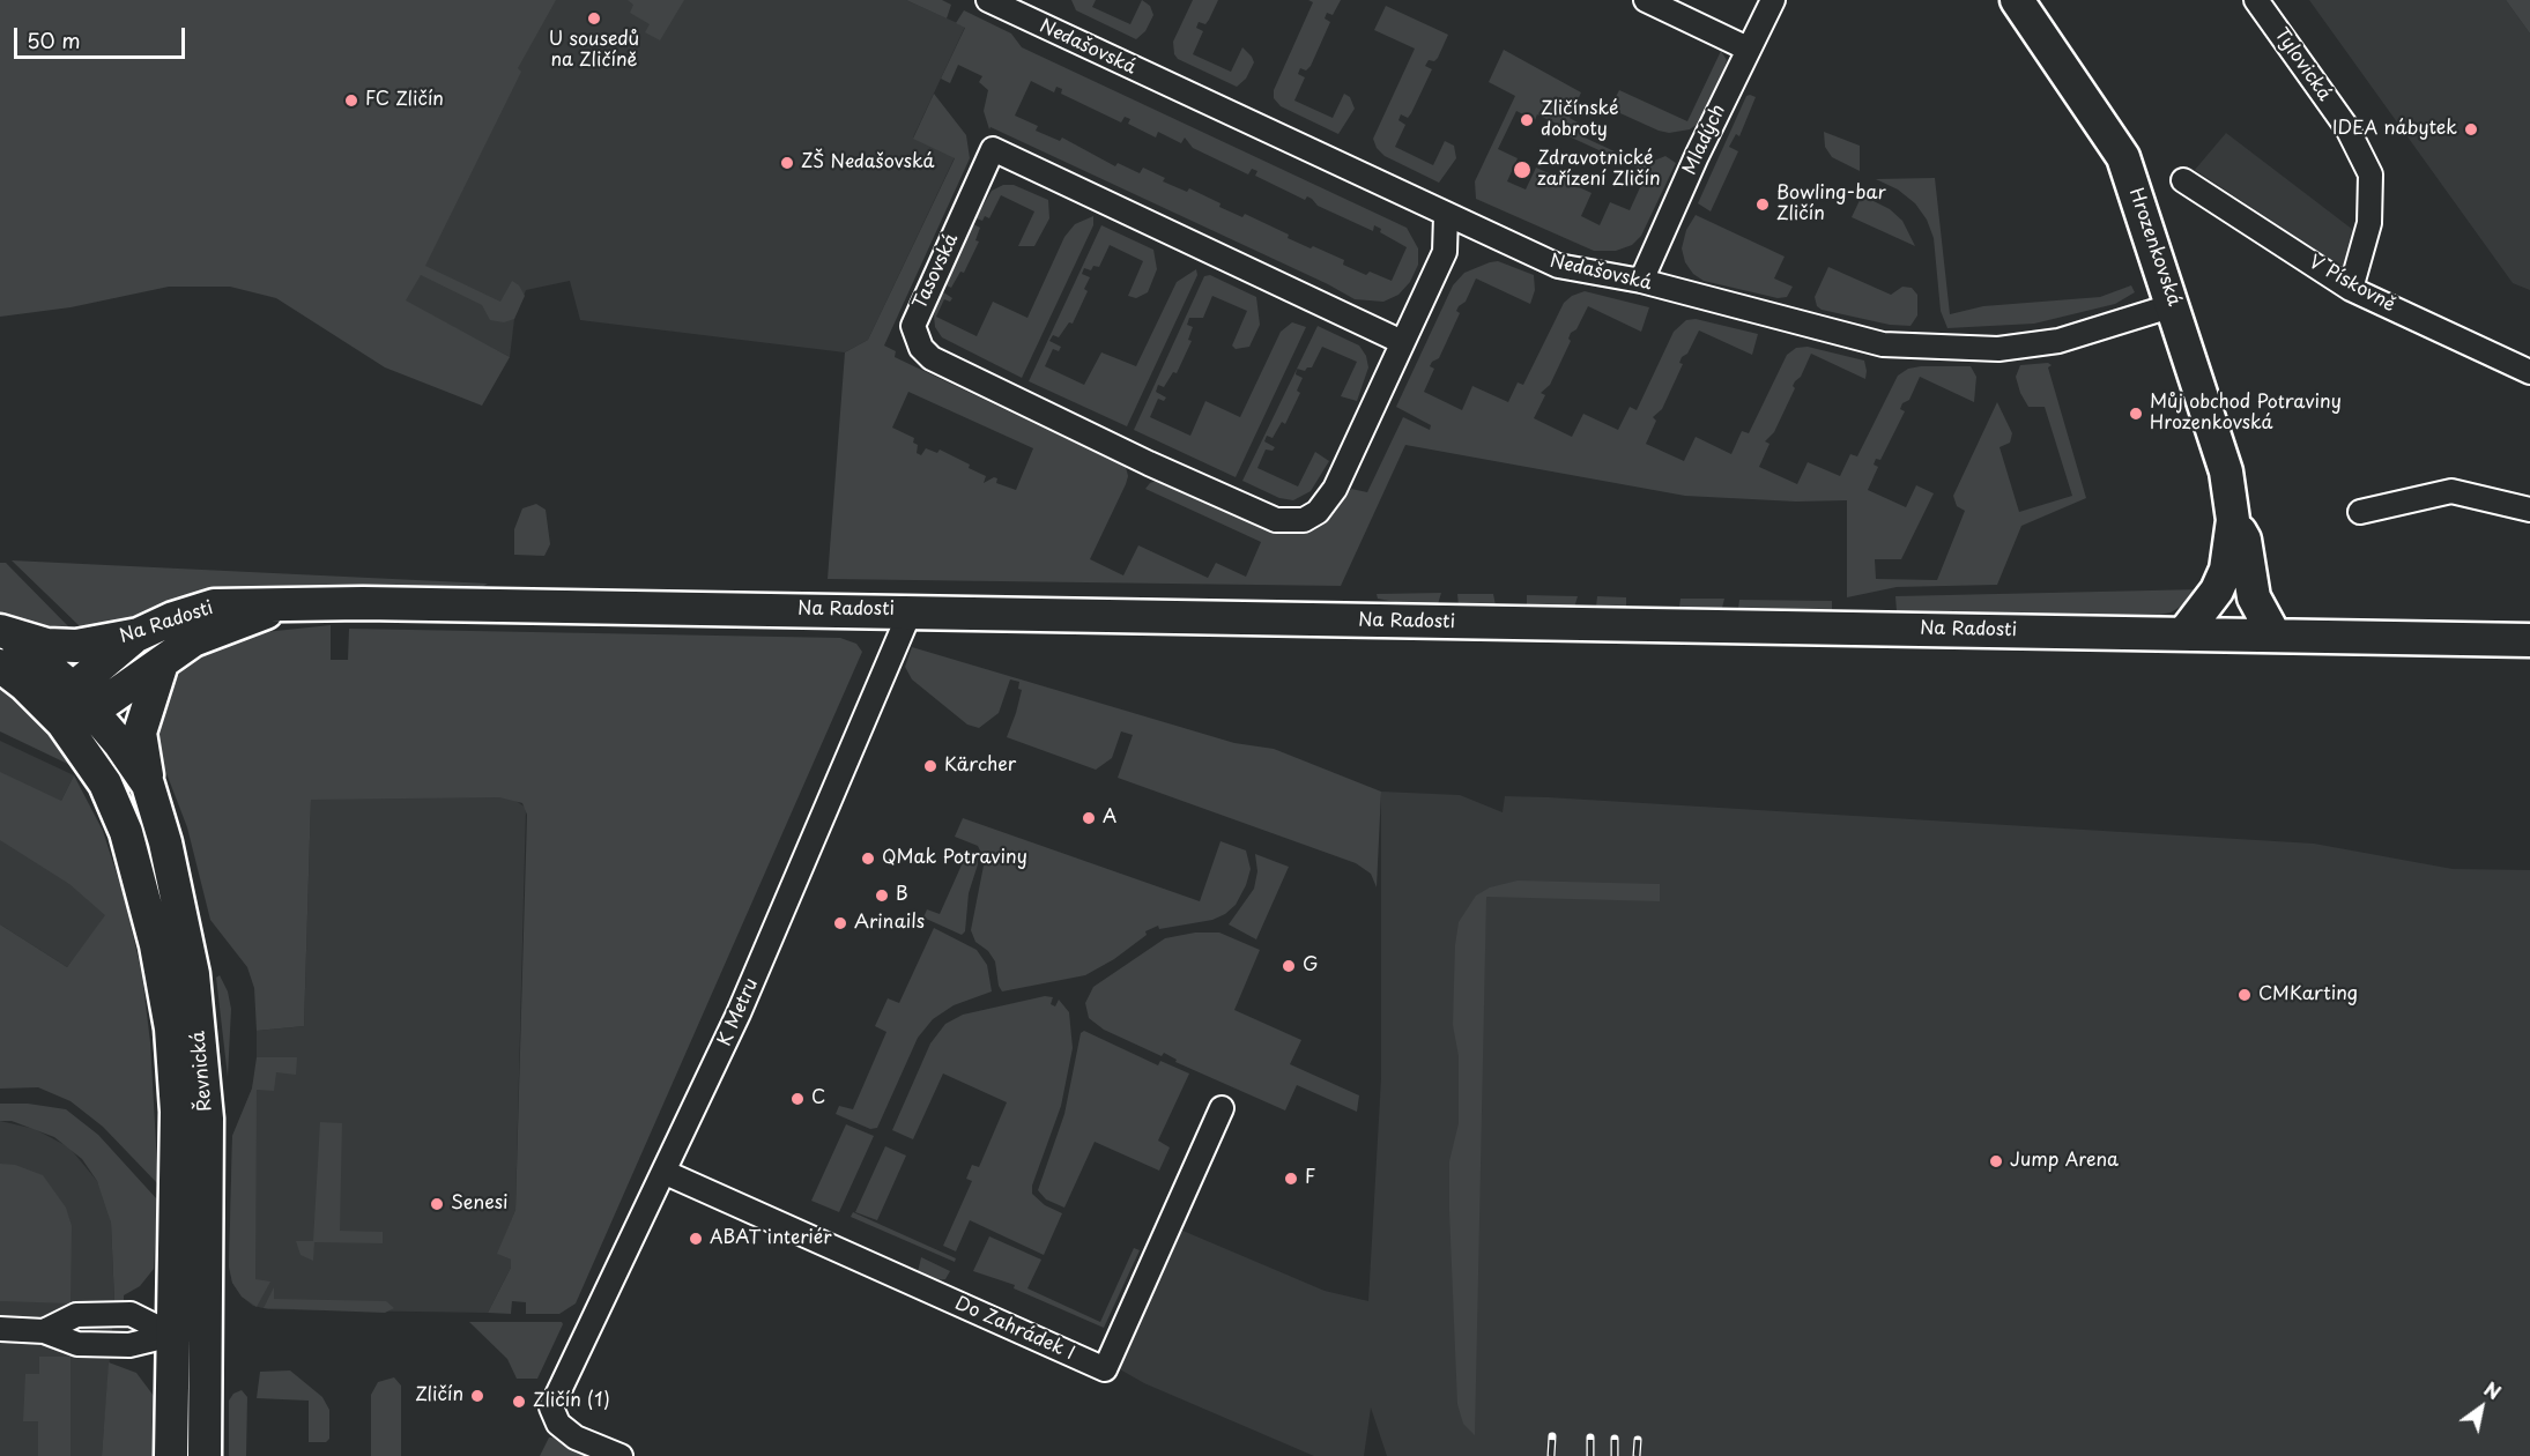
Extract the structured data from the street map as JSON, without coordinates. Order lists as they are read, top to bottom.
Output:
{
  "streets": {
    "main road": ["Hrozenkovská", "Na Radosti", "Řevnická"],
    "street": [
      "Nedašovská",
      "Tylovická",
      "Mladých",
      "Tasovská",
      "V Pískovně",
      "K Metru",
      "Do Zahrádek I"
    ]
  },
  "crossings": [
    ["Nedašovská", "Mladých"],
    ["Nedašovská", "Hrozenkovská"],
    ["Nedašovská", "Tasovská"],
    ["Tylovická", "V Pískovně"],
    ["Hrozenkovská", "Na Radosti"],
    ["Na Radosti", "K Metru"],
    ["Na Radosti", "Řevnická"],
    ["K Metru", "Do Zahrádek I"]
  ],
  "places": [
    "U sousedů na Zličíně",
    "FC Zličín",
    "Zličínské dobroty",
    "IDEA nábytek",
    "ZŠ Nedašovská",
    "Zdravotnické zařízení Zličín",
    "Bowling-bar Zličín",
    "Můj obchod Potraviny Hrozenkovská",
    "Kärcher",
    "A",
    "QMak Potraviny",
    "B",
    "Arinails",
    "G",
    "CMKarting",
    "C",
    "Jump Arena",
    "F",
    "Senesi",
    "ABAT interiér",
    "Zličín",
    "Zličín (1)"
  ],
  "scale_bar": "50 m",
  "north": "top right"
}
